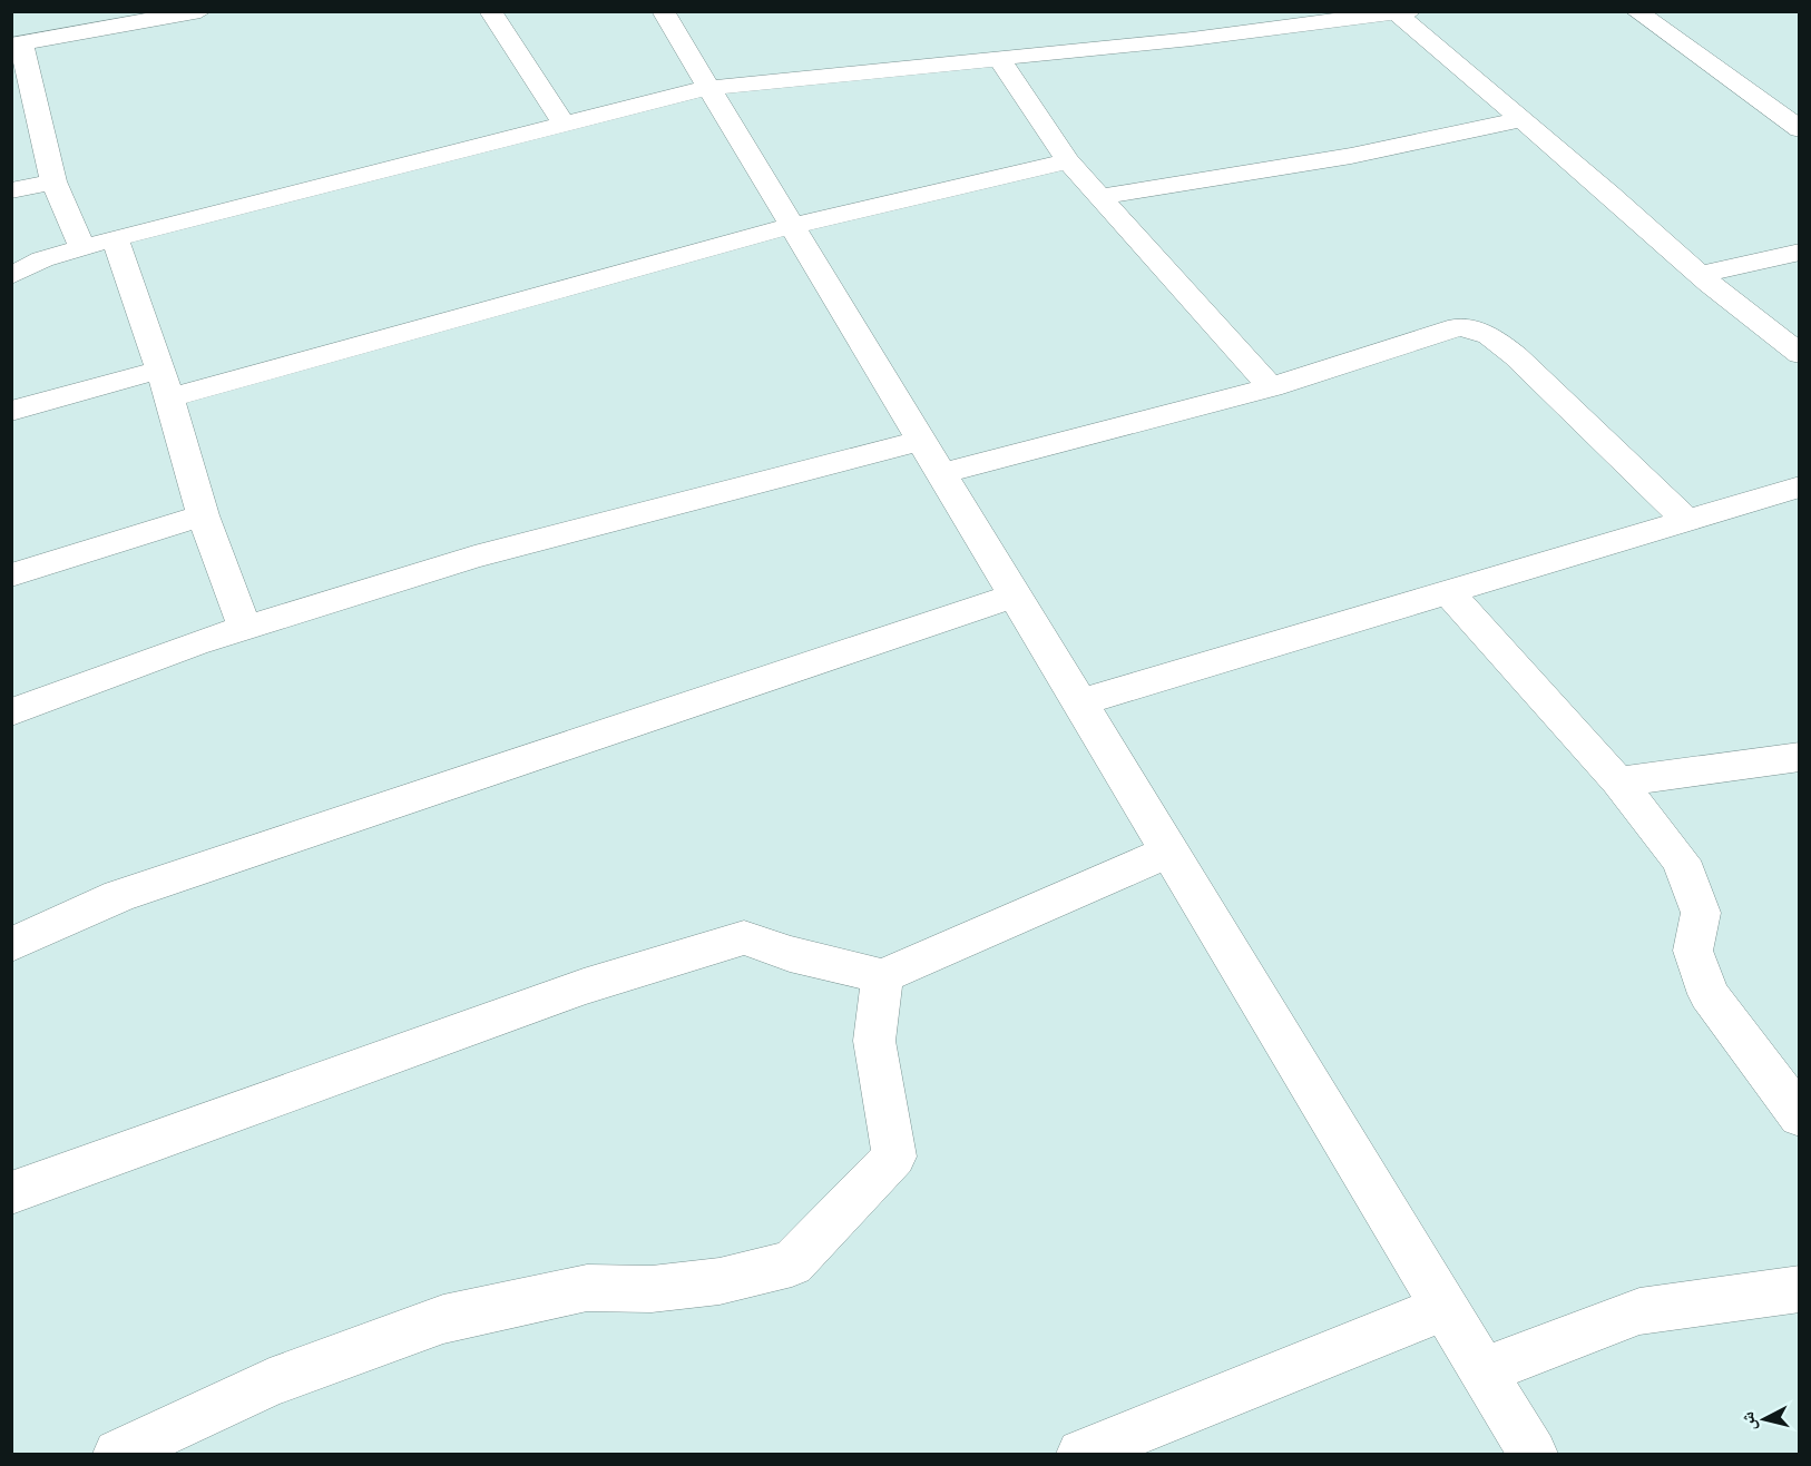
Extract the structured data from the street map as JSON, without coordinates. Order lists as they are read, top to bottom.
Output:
{
  "north": "left"
}
